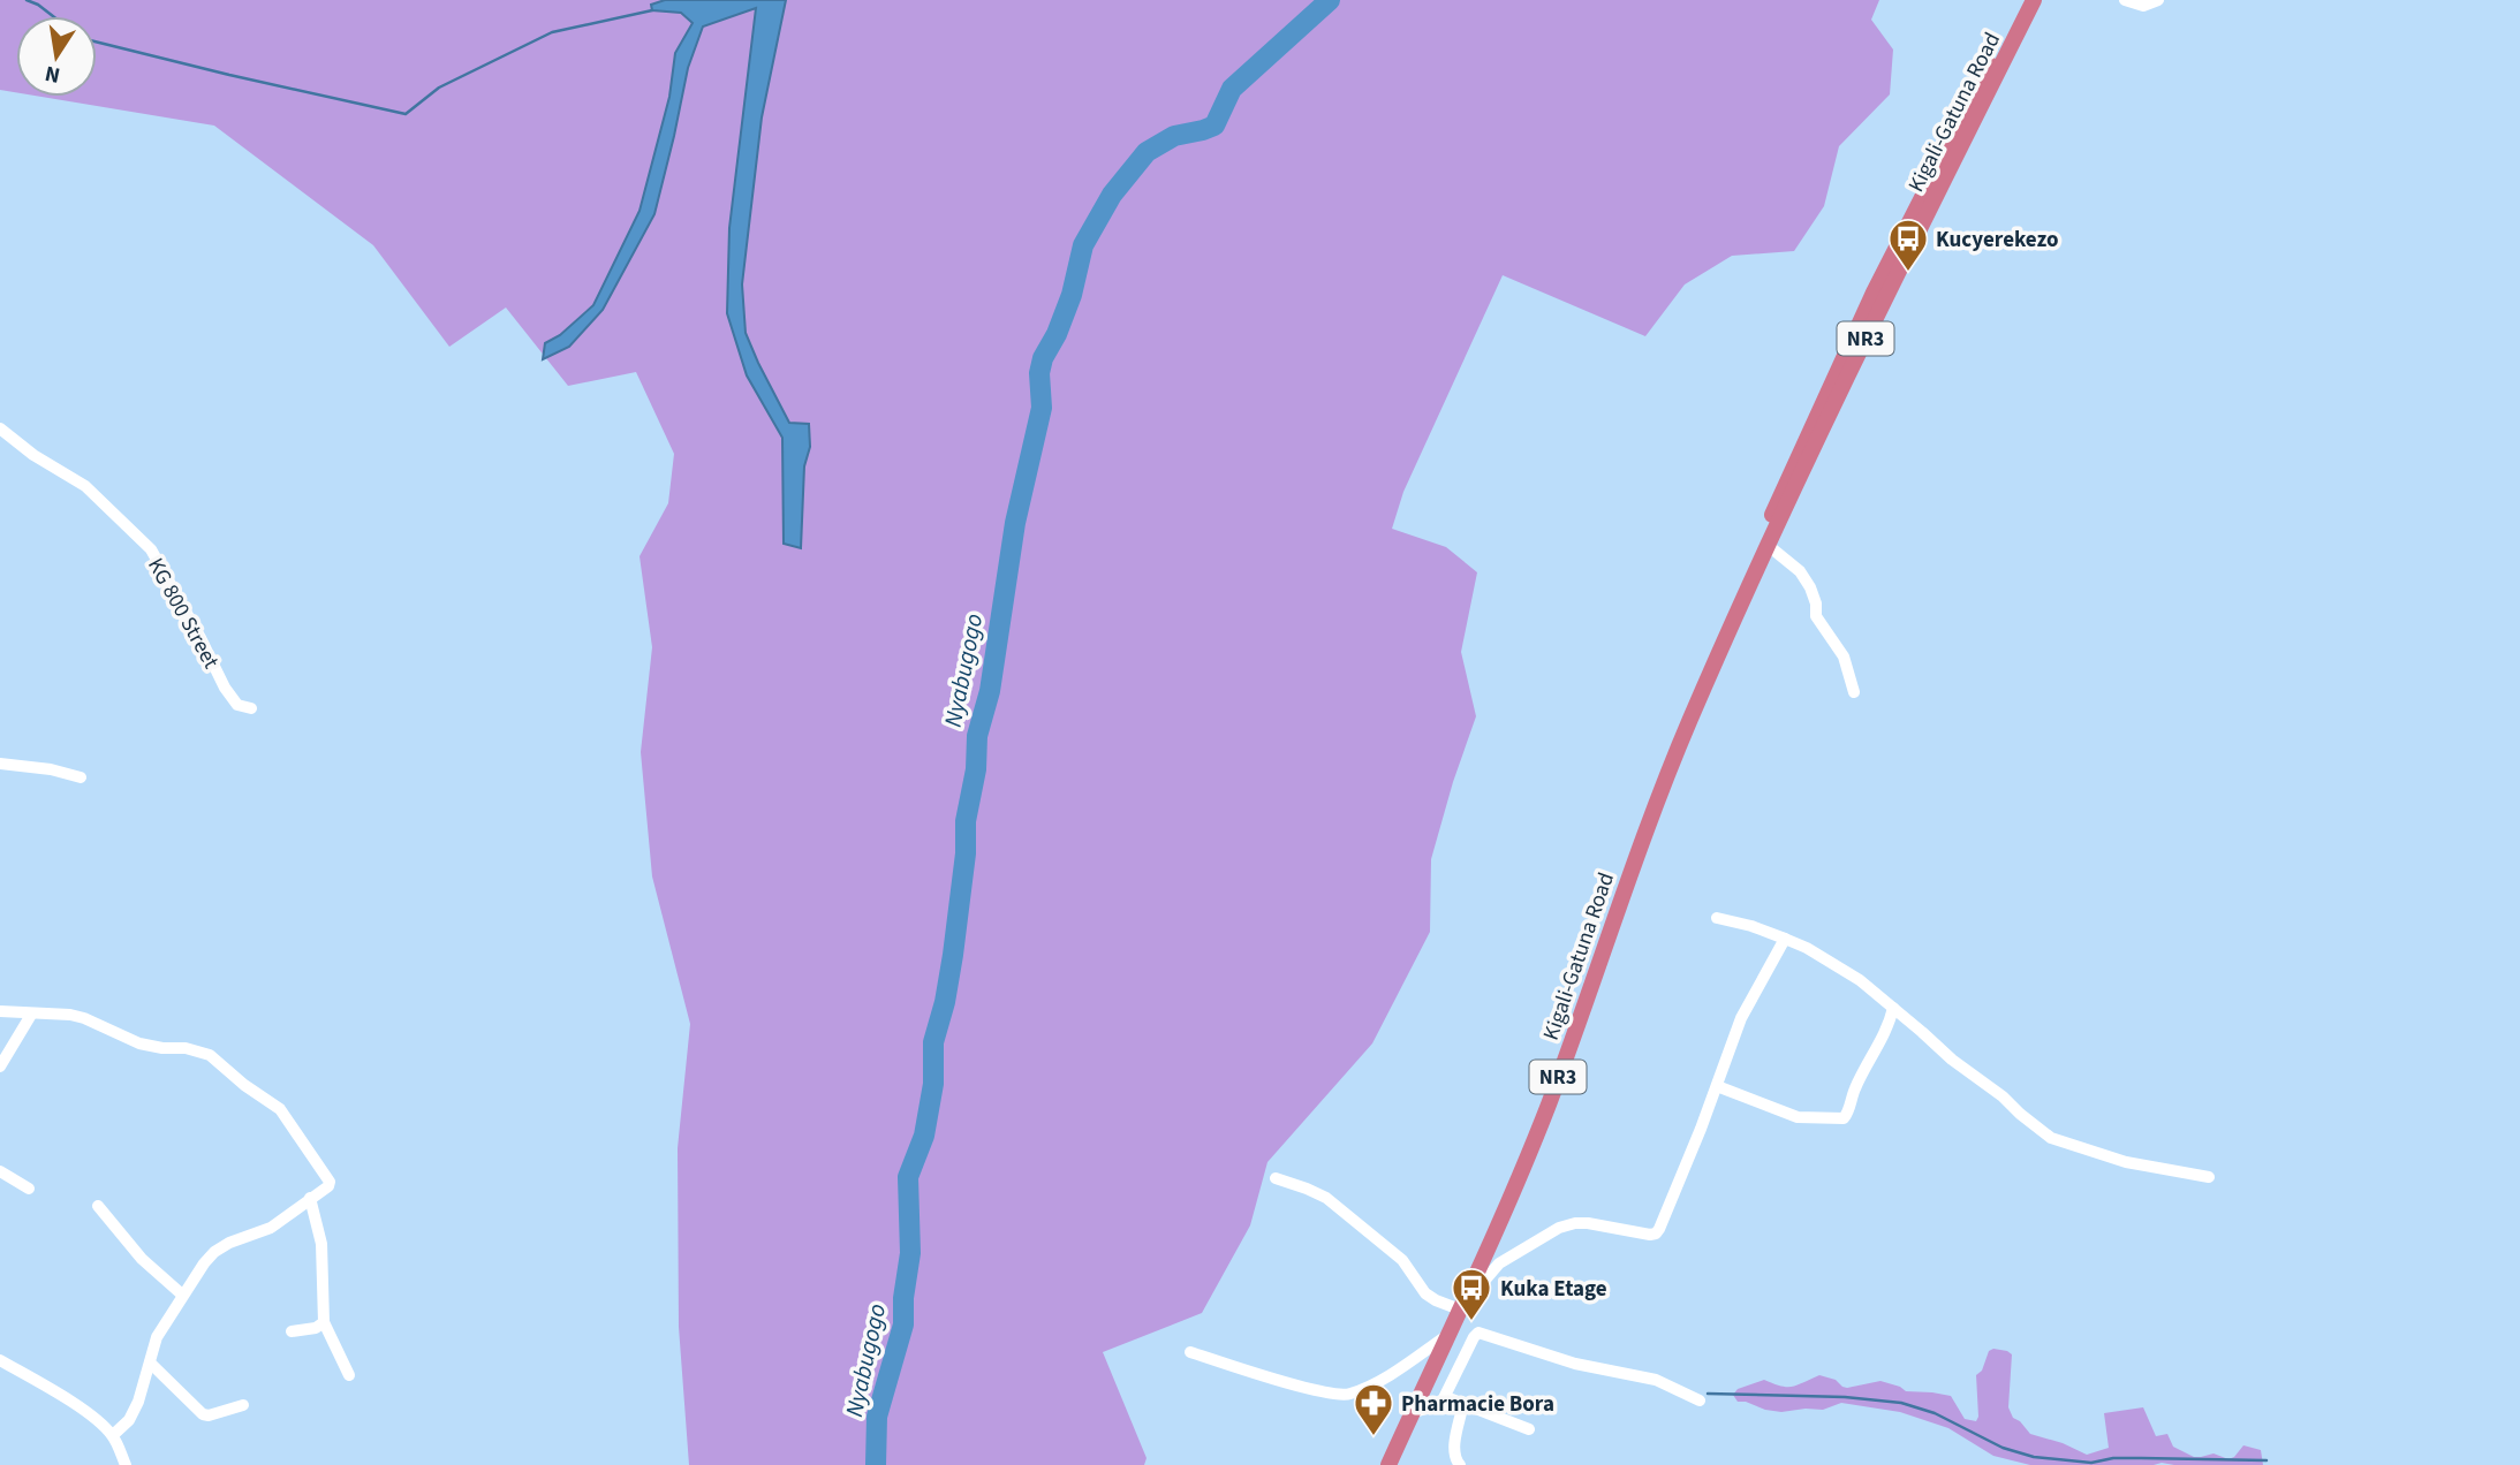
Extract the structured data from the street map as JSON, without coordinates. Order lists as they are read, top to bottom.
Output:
{
  "streets": {
    "highway": ["Kigali-Gatuna Road", "NR3"],
    "street": ["KG 800 Street"]
  },
  "water": ["Nyabugogo"],
  "places": {
    "bus stop": ["Kucyerekezo", "Kuka Etage"],
    "pharmacy": ["Pharmacie Bora"]
  },
  "north": "bottom"
}
